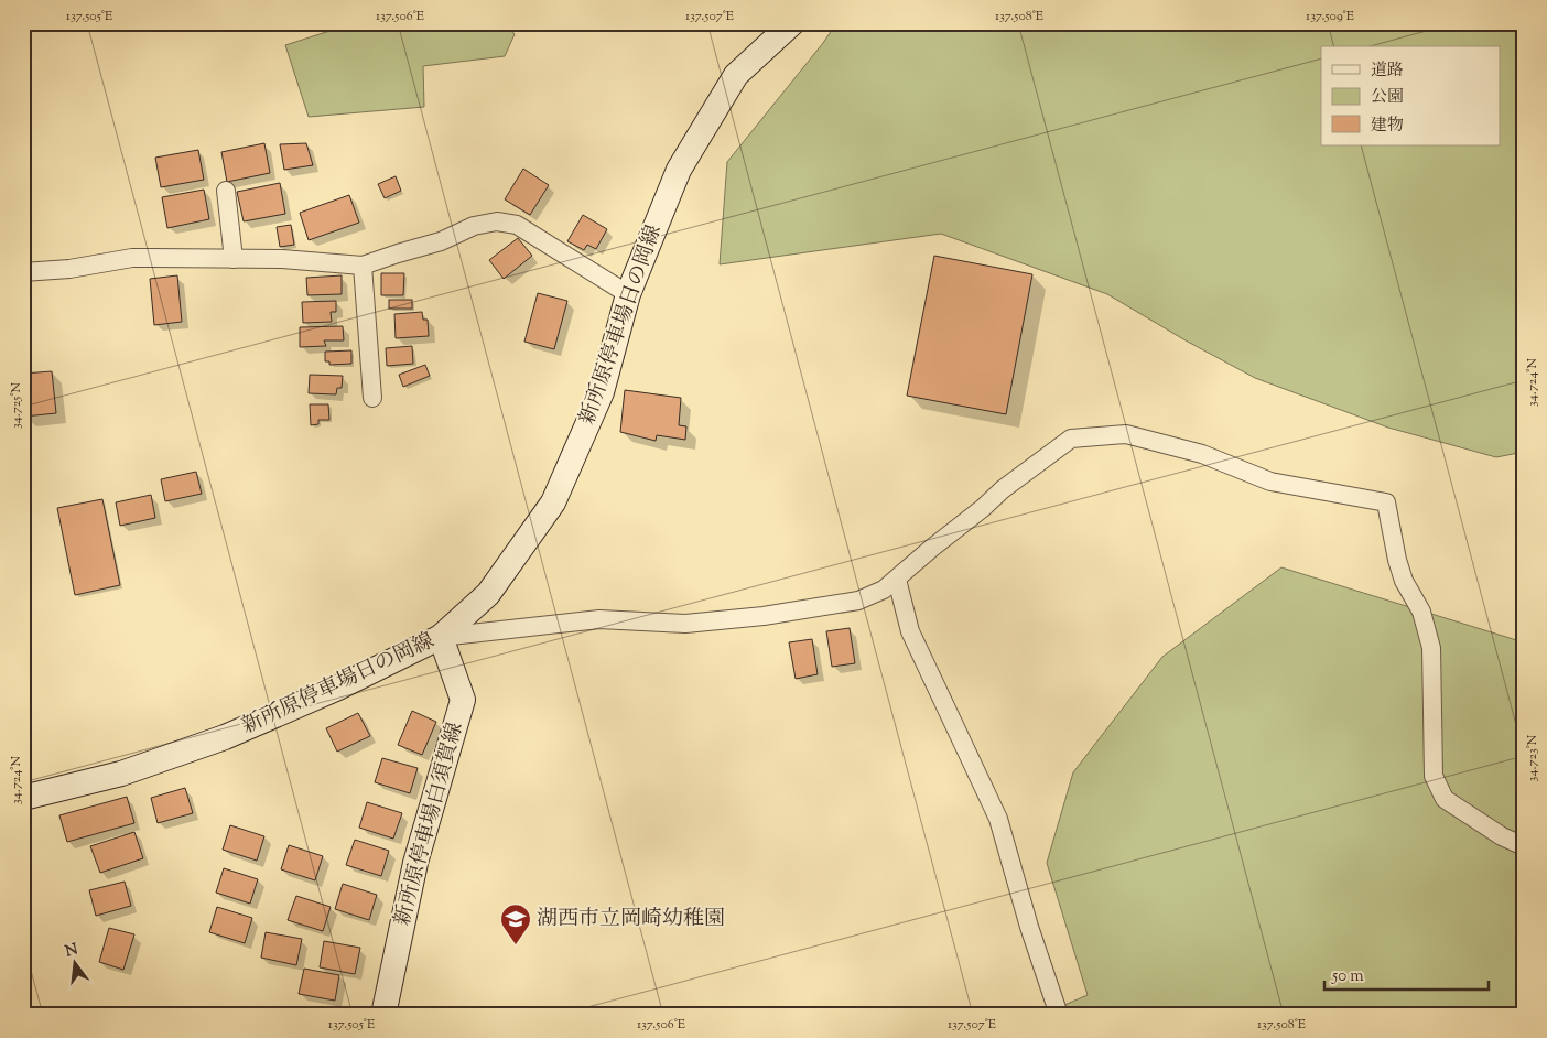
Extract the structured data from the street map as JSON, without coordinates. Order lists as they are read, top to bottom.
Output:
{
  "streets": {
    "main road": ["新所原停車場日の岡線", "新所原停車場白須賀線"]
  },
  "crossings": [
    ["新所原停車場日の岡線", "新所原停車場白須賀線"]
  ],
  "places": {
    "school or university": ["湖西市立岡崎幼稚園"]
  },
  "legend": ["道路", "公園", "建物"],
  "scale_bar": "50 m",
  "north": "top",
  "coordinates": [
    "137.505°E",
    "137.506°E",
    "137.507°E",
    "137.508°E",
    "137.509°E",
    "34.724°N",
    "34.725°N",
    "34.723°N"
  ]
}
